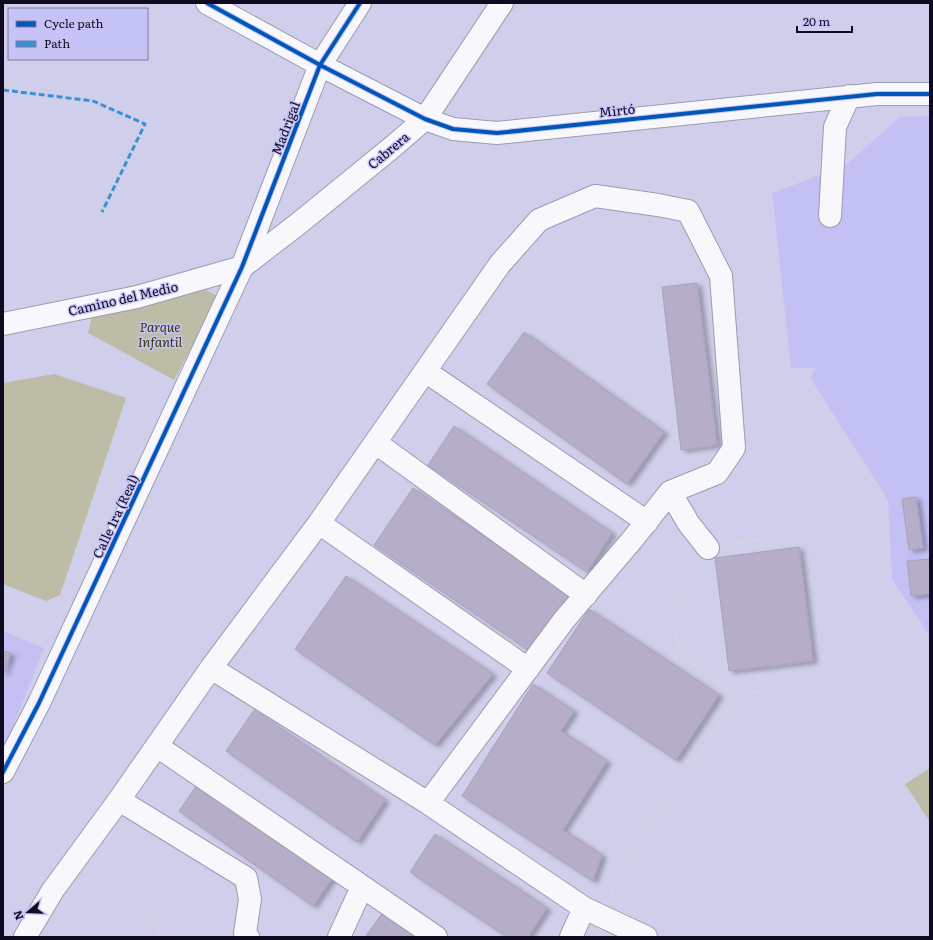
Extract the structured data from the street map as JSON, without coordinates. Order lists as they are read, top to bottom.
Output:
{
  "streets": {
    "street": [
      "Mirtó",
      "Madrigal",
      "Cabrera",
      "Camino del Medio",
      "Calle 1ra (Real)"
    ]
  },
  "crossings": [
    ["Mirtó", "Madrigal"],
    ["Mirtó", "Cabrera"],
    ["Madrigal", "Cabrera"],
    ["Madrigal", "Camino del Medio"],
    ["Madrigal", "Calle 1ra (Real)"],
    ["Cabrera", "Camino del Medio"],
    ["Cabrera", "Calle 1ra (Real)"],
    ["Camino del Medio", "Calle 1ra (Real)"]
  ],
  "parks": ["Parque Infantil"],
  "legend": ["Cycle path", "Path"],
  "scale_bar": "20 m",
  "north": "left"
}
